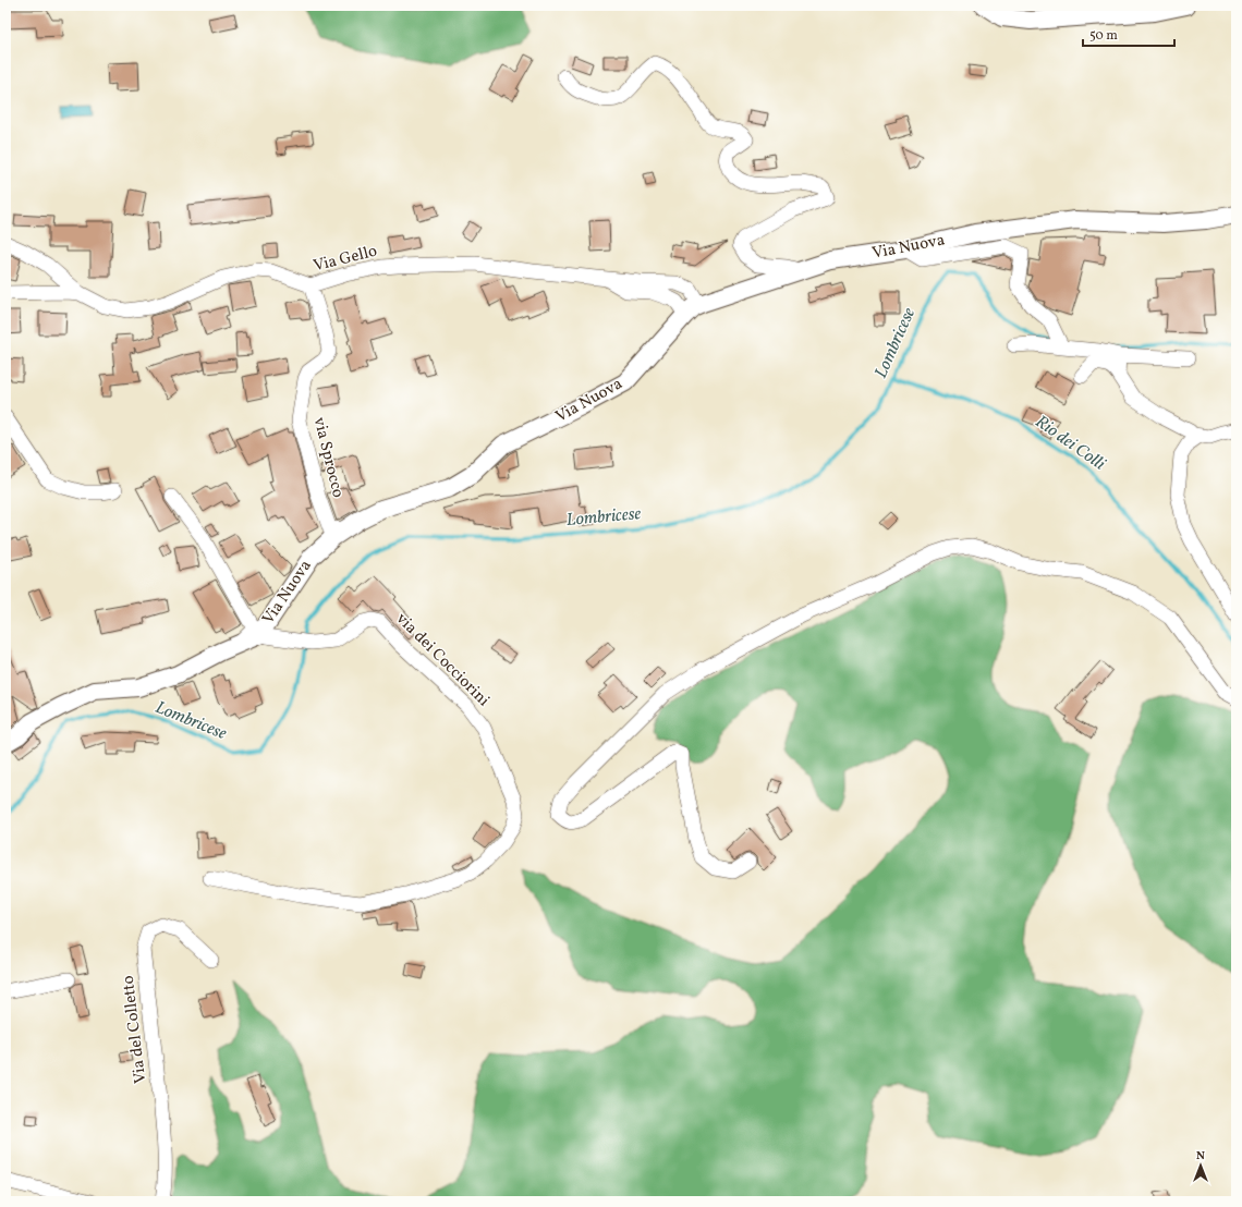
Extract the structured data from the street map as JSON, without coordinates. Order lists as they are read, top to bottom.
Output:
{
  "streets": {
    "street": [
      "Via Nuova",
      "Via Gello",
      "via Sprocco",
      "via dei Cocciorini",
      "Via del Colletto"
    ]
  },
  "crossings": [
    ["Via Nuova", "Via Gello"],
    ["Via Nuova", "via Sprocco"],
    ["Via Nuova", "via dei Cocciorini"],
    ["Via Gello", "via Sprocco"]
  ],
  "water": ["Lombricese", "Rio dei Colli"],
  "scale_bar": "50 m",
  "north": "top"
}
